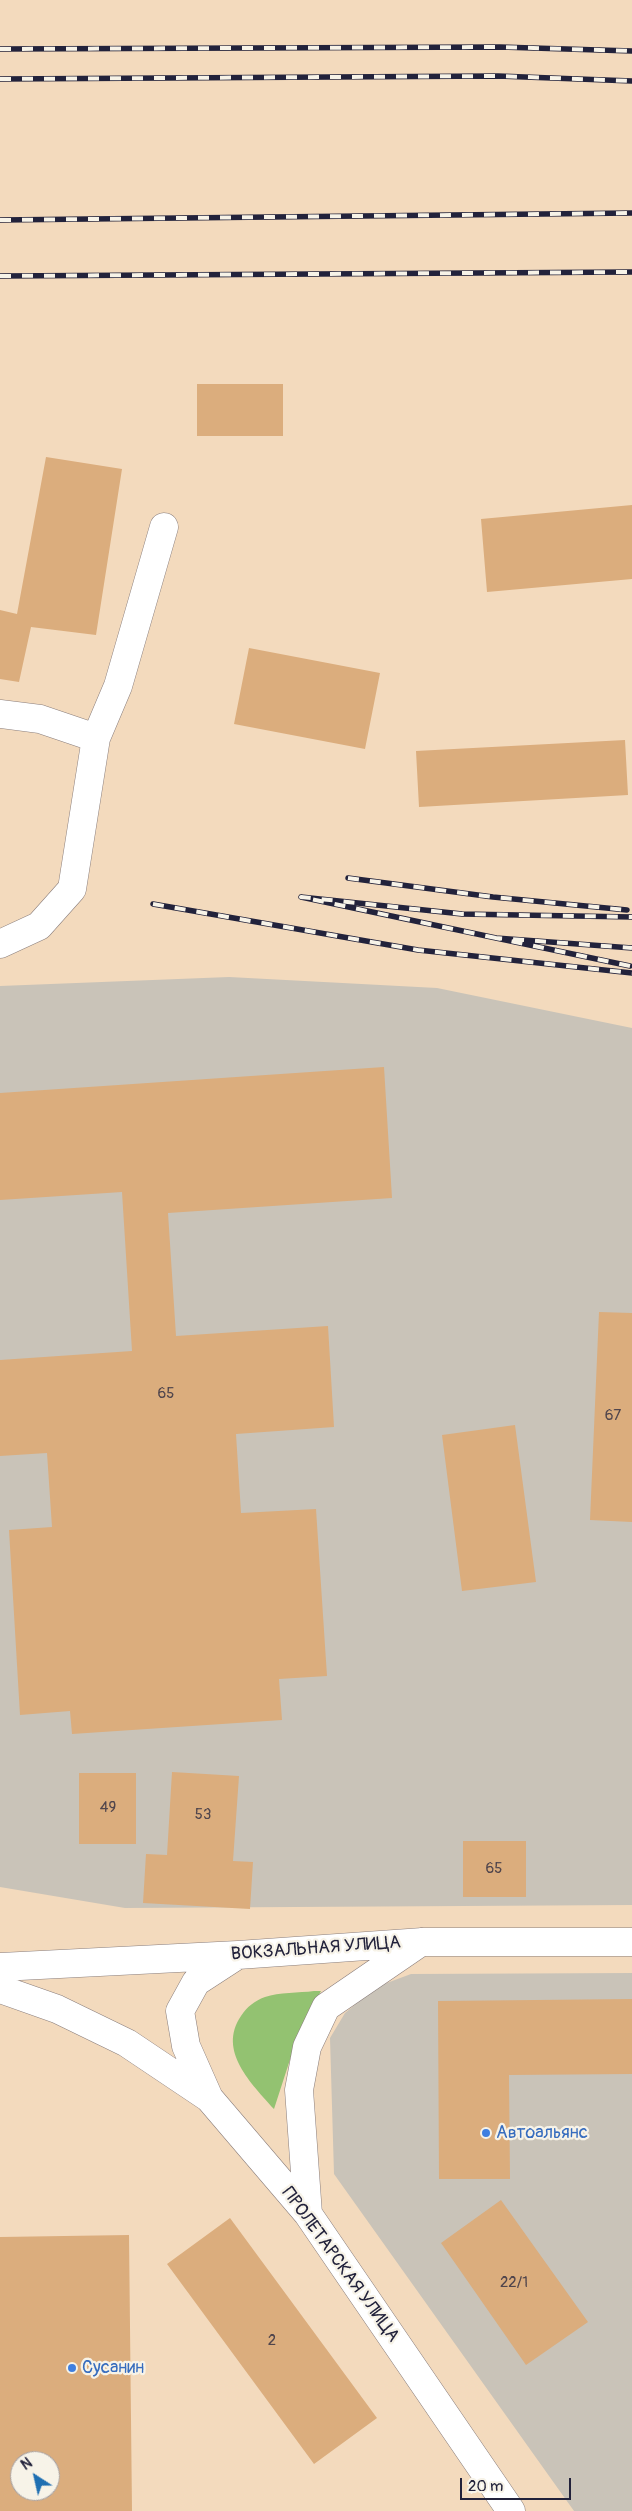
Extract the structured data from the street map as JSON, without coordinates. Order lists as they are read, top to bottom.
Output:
{
  "streets": {
    "main road": ["ВОКЗАЛЬНАЯ УЛИЦА", "ПРОЛЕТАРСКАЯ УЛИЦА"]
  },
  "places": ["Автоальянс", "Сусанин"],
  "house_numbers": [
    "65",
    "67",
    "49",
    "53",
    "65",
    "22/1",
    "2"
  ],
  "scale_bar": "20 m",
  "north": "top left"
}
